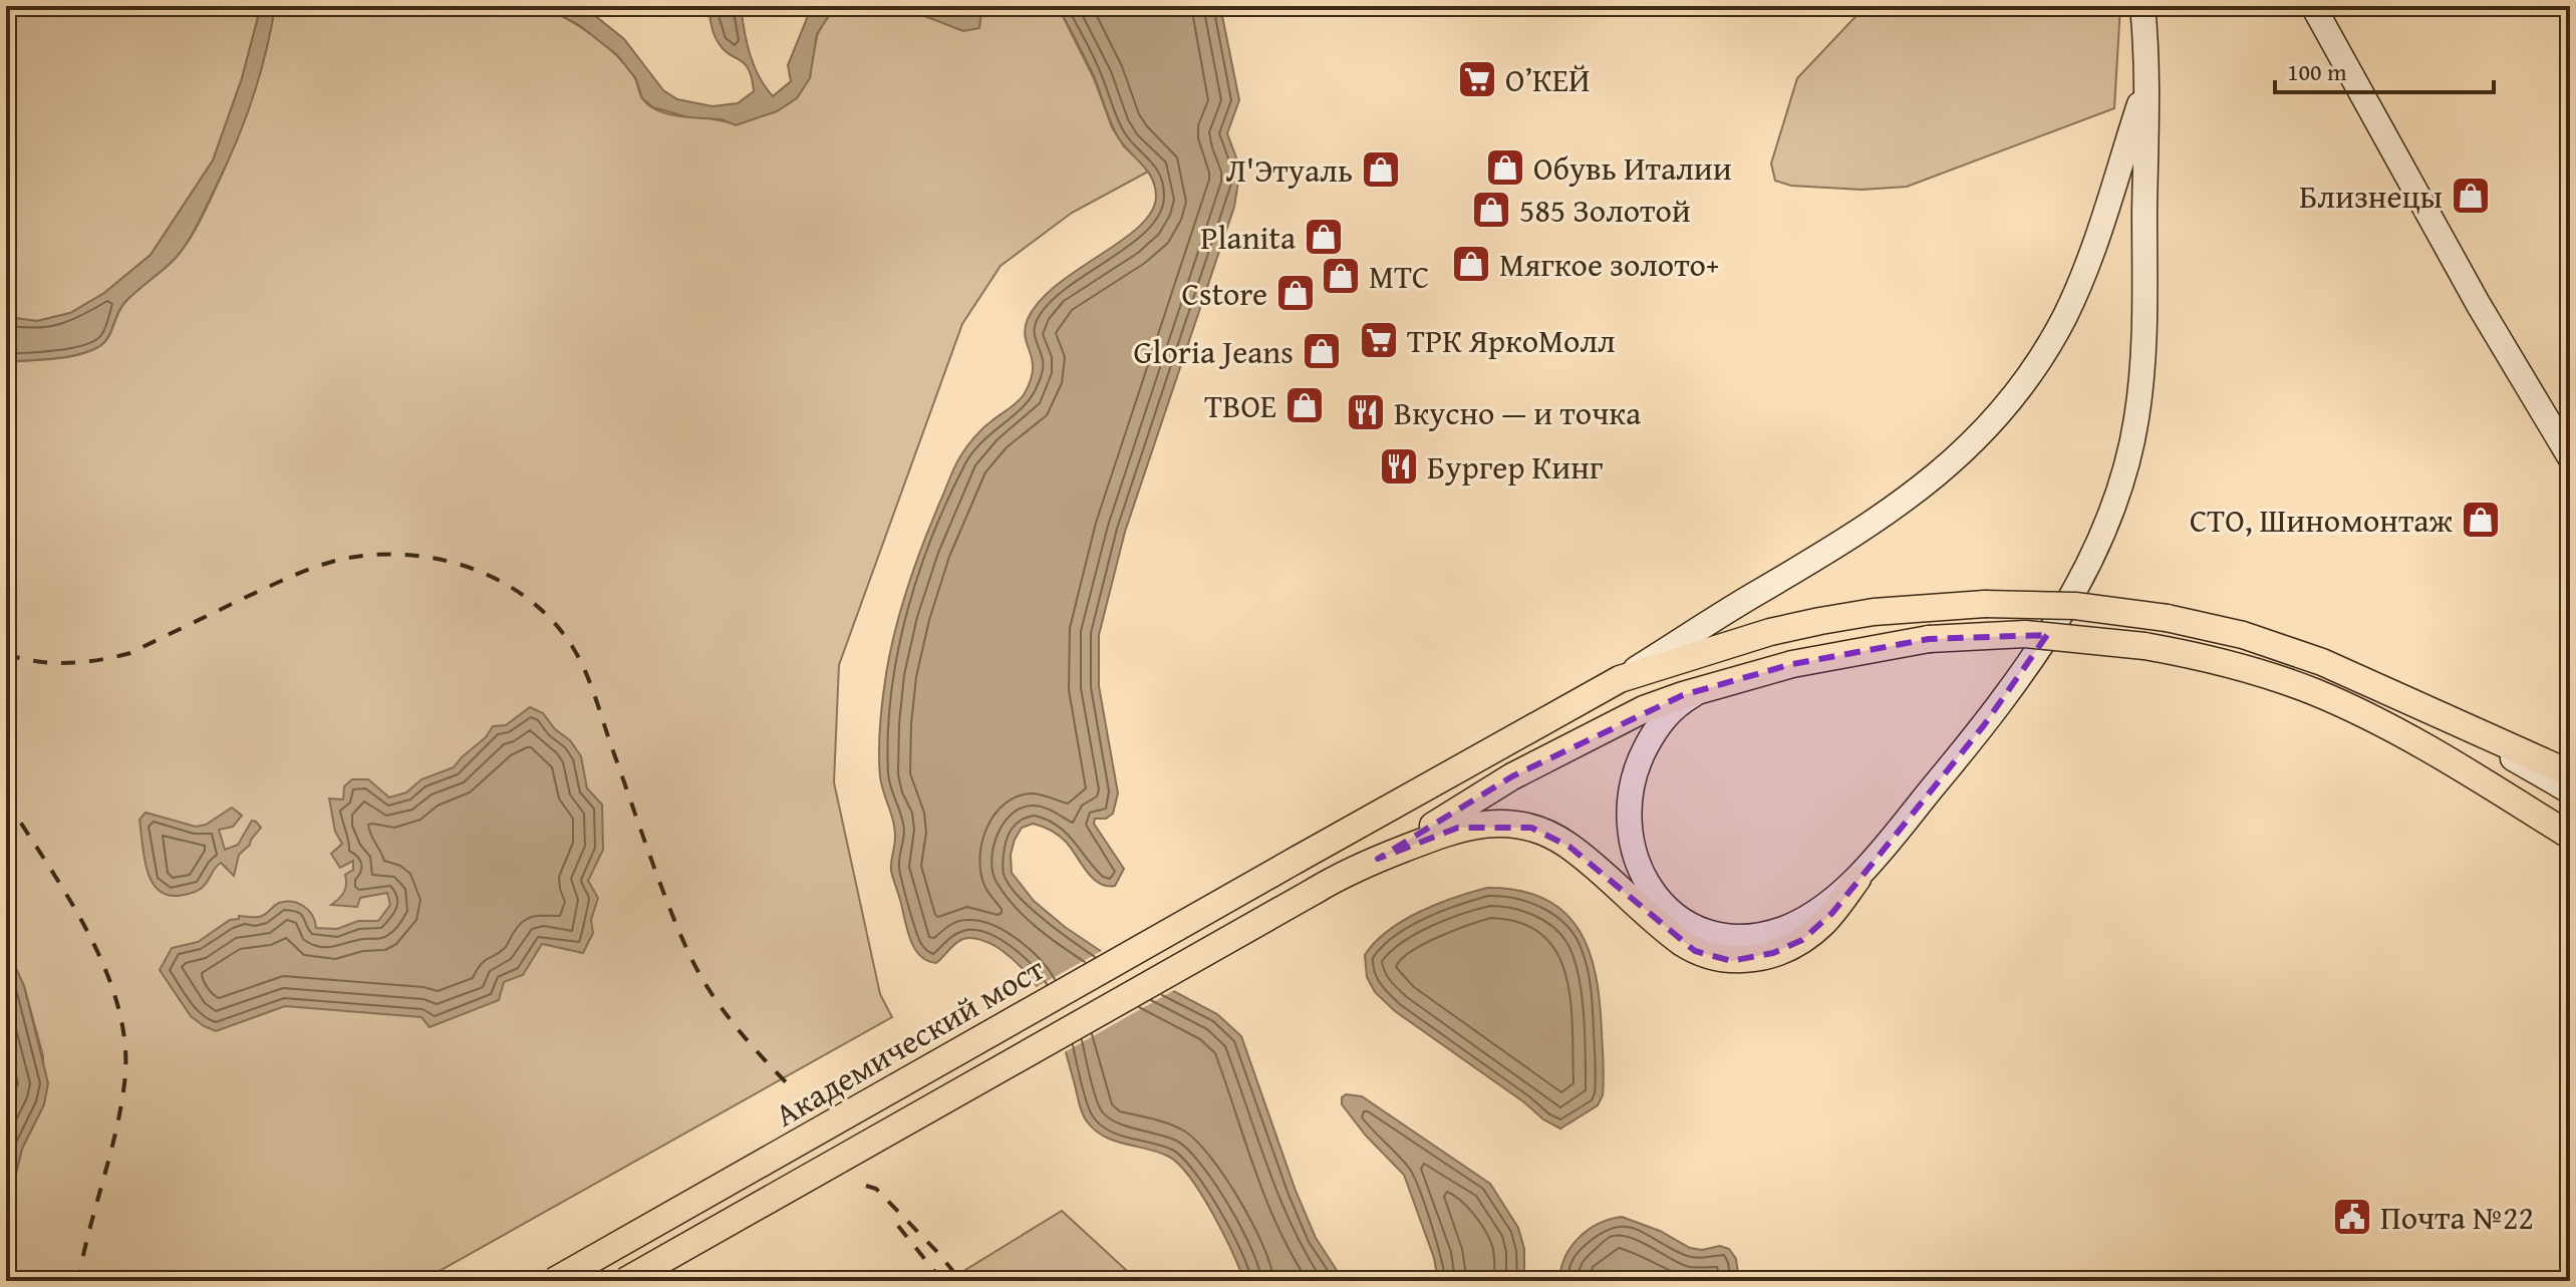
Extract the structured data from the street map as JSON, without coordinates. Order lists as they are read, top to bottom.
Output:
{
  "streets": {
    "main road": ["Академический мост"]
  },
  "places": {
    "supermarket": ["О’КЕЙ", "ТРК ЯркоМолл"],
    "shop": [
      "Обувь Италии",
      "Л'Этуаль",
      "Близнецы",
      "585 Золотой",
      "Planita",
      "Мягкое золото+",
      "МТС",
      "Cstore",
      "Gloria Jeans",
      "ТВОЕ",
      "СТО, Шиномонтаж"
    ],
    "restaurant": ["Вкусно — и точка", "Бургер Кинг"],
    "public building": ["Почта №22"]
  },
  "scale_bar": "100 m"
}
